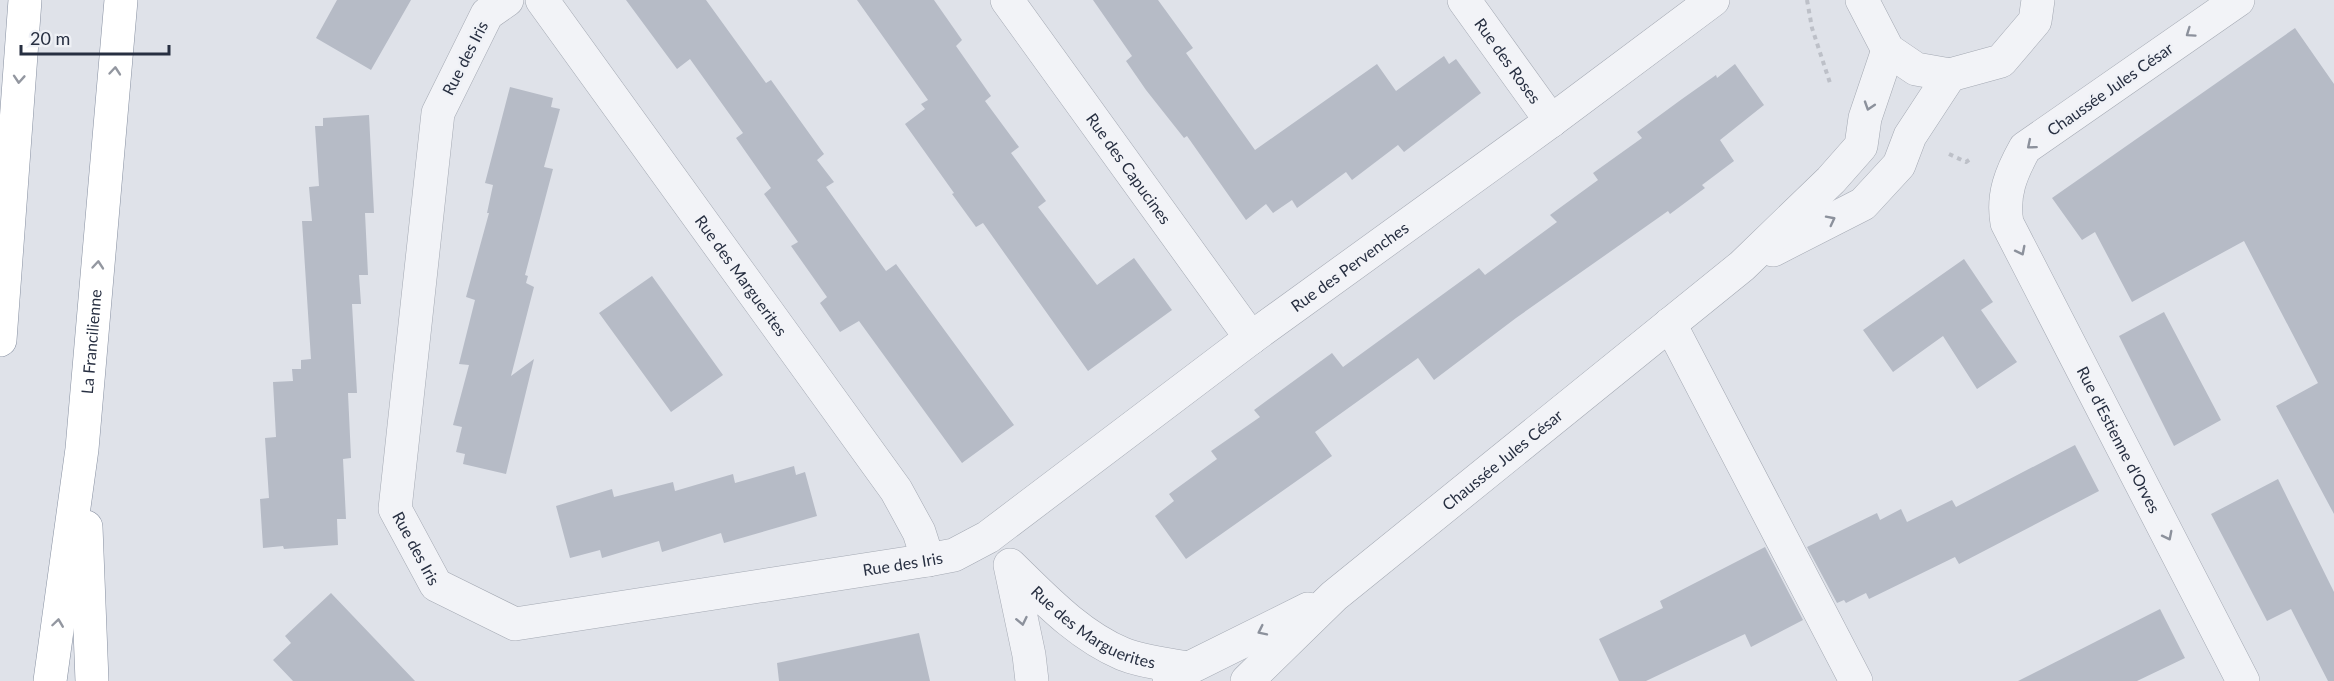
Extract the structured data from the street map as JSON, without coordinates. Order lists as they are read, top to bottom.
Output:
{
  "streets": {
    "highway": ["La Francilienne"],
    "street": [
      "Rue des Iris",
      "Rue des Roses",
      "Chaussée Jules César",
      "Rue des Capucines",
      "Rue des Pervenches",
      "Rue des Marguerites",
      "Rue d'Estienne d'Orves"
    ]
  },
  "crossings": [
    ["Rue des Iris", "Rue des Pervenches"],
    ["Rue des Iris", "Rue des Marguerites"],
    ["Rue des Roses", "Rue des Pervenches"],
    ["Chaussée Jules César", "Rue des Marguerites"],
    ["Chaussée Jules César", "Rue d'Estienne d'Orves"],
    ["Rue des Capucines", "Rue des Pervenches"],
    ["Rue des Pervenches", "Rue des Marguerites"]
  ],
  "one_way": ["Rue d'Estienne d'Orves"],
  "scale_bar": "20 m"
}
